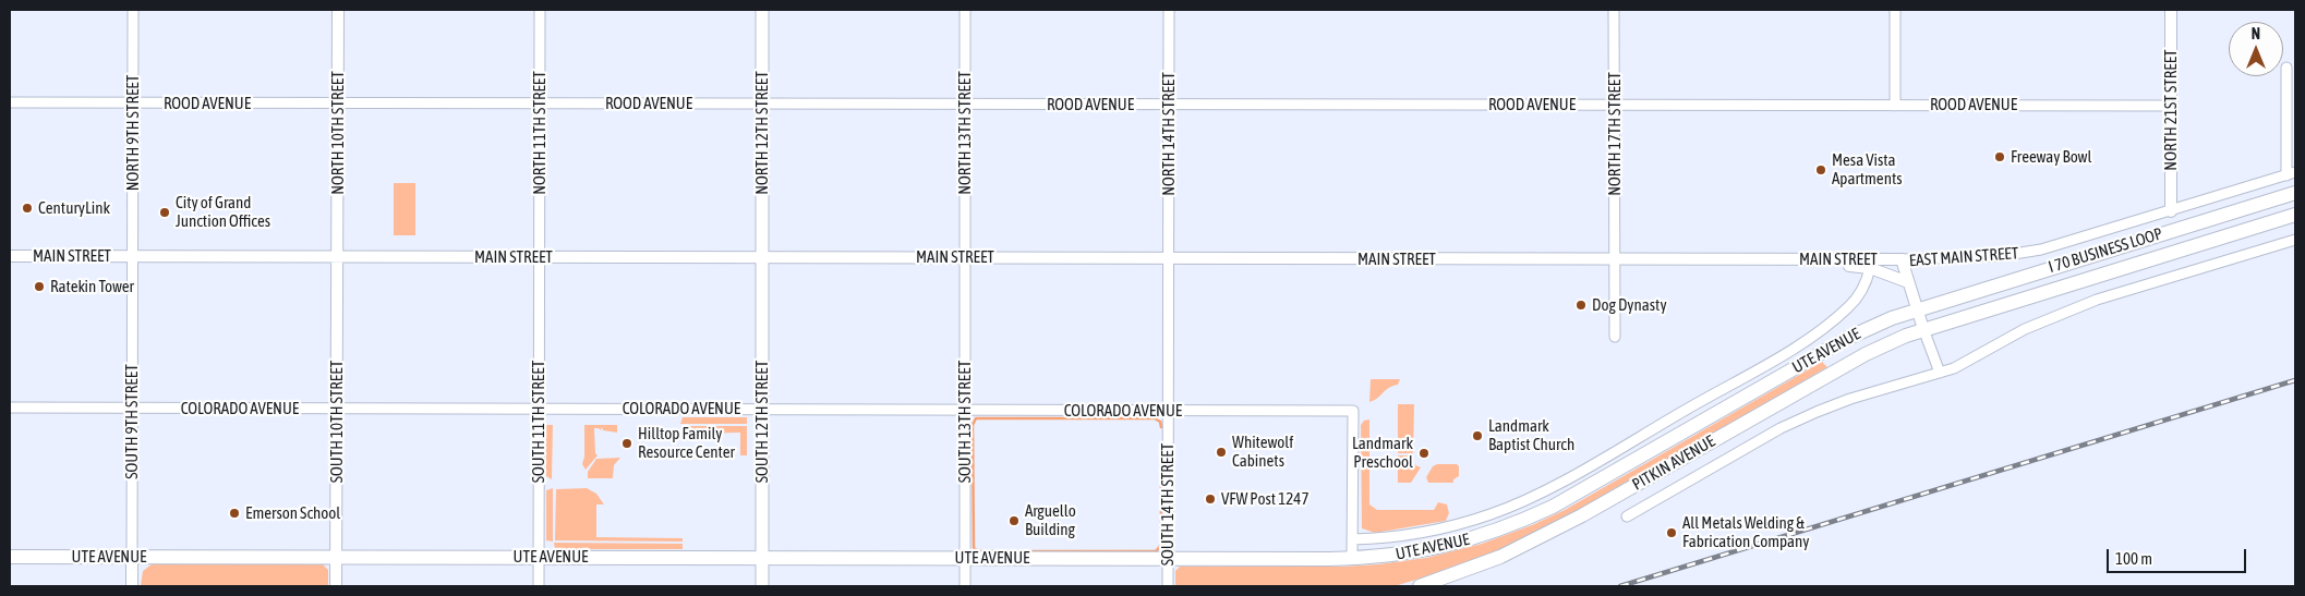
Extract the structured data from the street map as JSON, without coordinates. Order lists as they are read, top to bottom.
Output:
{
  "streets": {
    "main road": [
      "NORTH 12TH STREET",
      "I 70 BUSINESS LOOP",
      "UTE AVENUE",
      "SOUTH 12TH STREET",
      "PITKIN AVENUE"
    ],
    "street": [
      "ROOD AVENUE",
      "NORTH 21ST STREET",
      "NORTH 9TH STREET",
      "NORTH 10TH STREET",
      "NORTH 11TH STREET",
      "NORTH 13TH STREET",
      "NORTH 14TH STREET",
      "NORTH 17TH STREET",
      "MAIN STREET",
      "EAST MAIN STREET",
      "COLORADO AVENUE",
      "SOUTH 9TH STREET",
      "SOUTH 10TH STREET",
      "SOUTH 11TH STREET",
      "SOUTH 13TH STREET",
      "SOUTH 14TH STREET"
    ]
  },
  "crossings": [
    ["ROOD AVENUE", "NORTH 21ST STREET"],
    ["ROOD AVENUE", "NORTH 9TH STREET"],
    ["ROOD AVENUE", "NORTH 10TH STREET"],
    ["ROOD AVENUE", "NORTH 11TH STREET"],
    ["ROOD AVENUE", "NORTH 12TH STREET"],
    ["ROOD AVENUE", "NORTH 13TH STREET"],
    ["ROOD AVENUE", "NORTH 14TH STREET"],
    ["ROOD AVENUE", "NORTH 17TH STREET"],
    ["NORTH 21ST STREET", "EAST MAIN STREET"],
    ["NORTH 9TH STREET", "MAIN STREET"],
    ["NORTH 9TH STREET", "SOUTH 9TH STREET"],
    ["NORTH 10TH STREET", "MAIN STREET"],
    ["NORTH 10TH STREET", "SOUTH 10TH STREET"],
    ["NORTH 11TH STREET", "MAIN STREET"],
    ["NORTH 11TH STREET", "SOUTH 11TH STREET"],
    ["NORTH 12TH STREET", "MAIN STREET"],
    ["NORTH 12TH STREET", "SOUTH 12TH STREET"],
    ["NORTH 13TH STREET", "MAIN STREET"],
    ["NORTH 13TH STREET", "SOUTH 13TH STREET"],
    ["NORTH 14TH STREET", "MAIN STREET"],
    ["NORTH 14TH STREET", "SOUTH 14TH STREET"],
    ["NORTH 17TH STREET", "MAIN STREET"],
    ["I 70 BUSINESS LOOP", "EAST MAIN STREET"],
    ["I 70 BUSINESS LOOP", "UTE AVENUE"],
    ["I 70 BUSINESS LOOP", "PITKIN AVENUE"],
    ["MAIN STREET", "EAST MAIN STREET"],
    ["MAIN STREET", "SOUTH 9TH STREET"],
    ["MAIN STREET", "SOUTH 10TH STREET"],
    ["MAIN STREET", "SOUTH 11TH STREET"],
    ["MAIN STREET", "SOUTH 12TH STREET"],
    ["MAIN STREET", "SOUTH 13TH STREET"],
    ["MAIN STREET", "SOUTH 14TH STREET"],
    ["EAST MAIN STREET", "UTE AVENUE"],
    ["EAST MAIN STREET", "PITKIN AVENUE"],
    ["UTE AVENUE", "SOUTH 9TH STREET"],
    ["UTE AVENUE", "SOUTH 10TH STREET"],
    ["UTE AVENUE", "SOUTH 11TH STREET"],
    ["UTE AVENUE", "SOUTH 12TH STREET"],
    ["UTE AVENUE", "SOUTH 13TH STREET"],
    ["UTE AVENUE", "SOUTH 14TH STREET"],
    ["COLORADO AVENUE", "SOUTH 9TH STREET"],
    ["COLORADO AVENUE", "SOUTH 10TH STREET"],
    ["COLORADO AVENUE", "SOUTH 11TH STREET"],
    ["COLORADO AVENUE", "SOUTH 12TH STREET"],
    ["COLORADO AVENUE", "SOUTH 13TH STREET"],
    ["COLORADO AVENUE", "SOUTH 14TH STREET"]
  ],
  "places": [
    "Freeway Bowl",
    "Mesa Vista Apartments",
    "CenturyLink",
    "City of Grand Junction Offices",
    "Ratekin Tower",
    "Dog Dynasty",
    "Landmark Baptist Church",
    "Hilltop Family Resource Center",
    "Whitewolf Cabinets",
    "Landmark Preschool",
    "VFW Post 1247",
    "Emerson School",
    "Arguello Building",
    "All Metals Welding & Fabrication Company"
  ],
  "scale_bar": "100 m",
  "north": "top"
}
